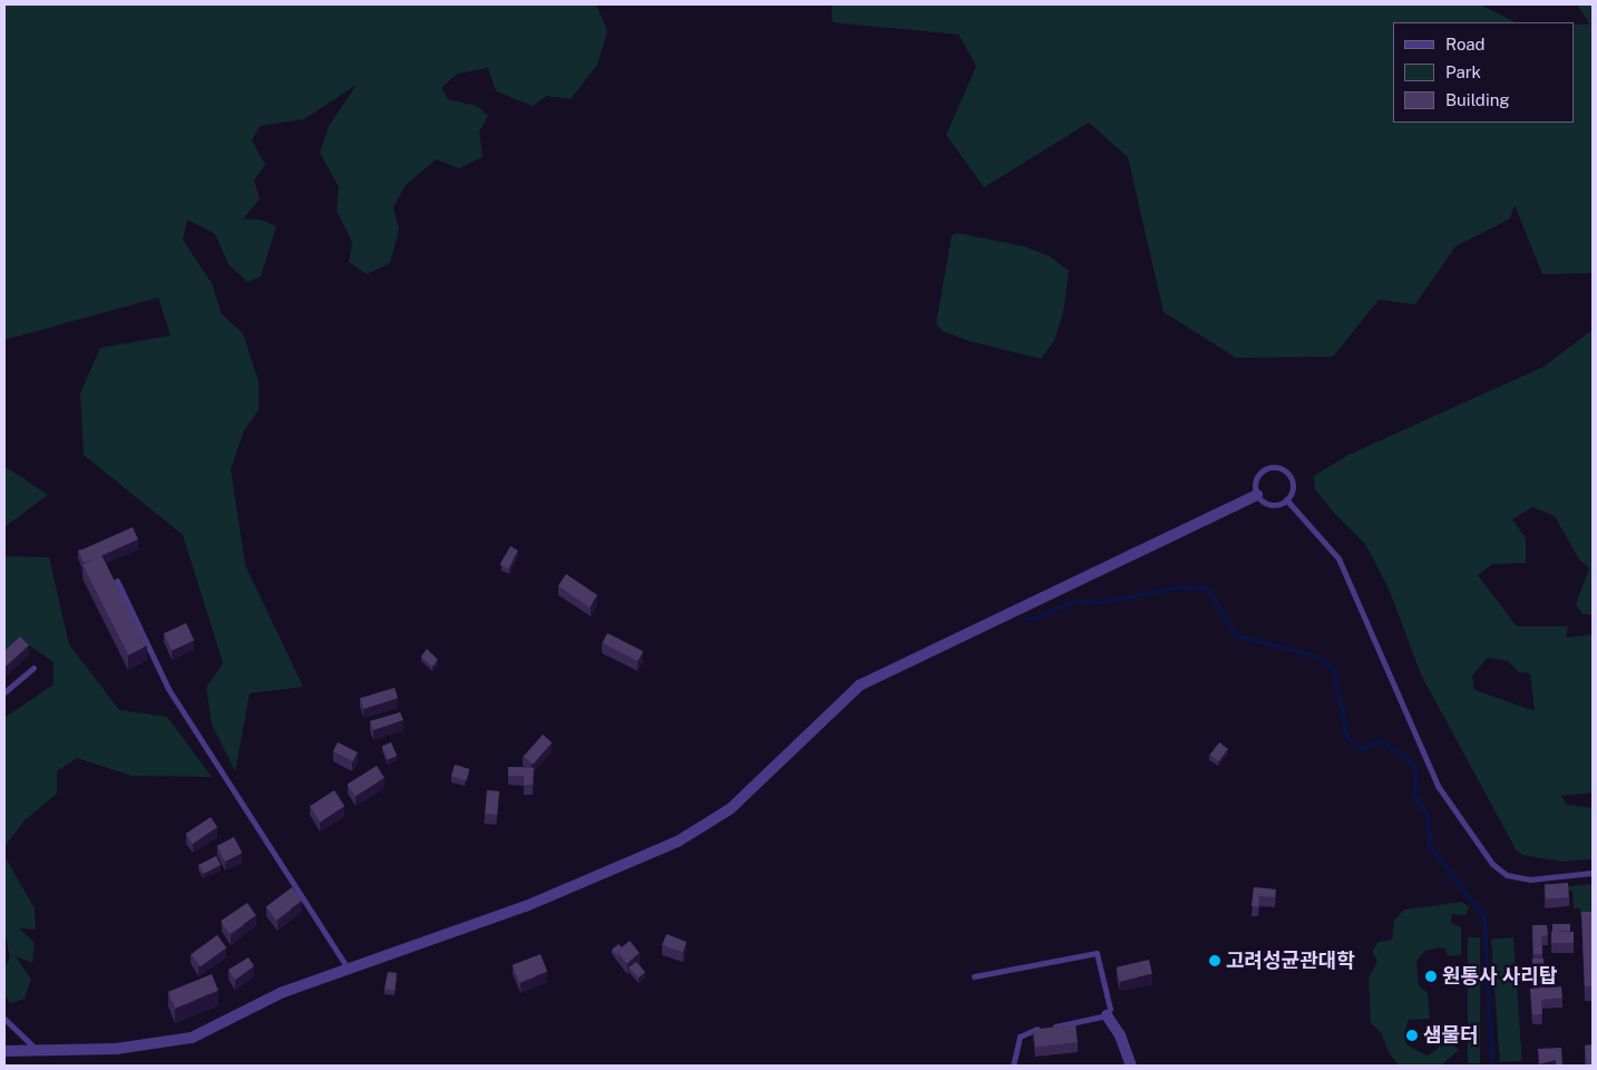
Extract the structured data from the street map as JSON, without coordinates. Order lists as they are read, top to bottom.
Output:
{
  "places": ["고려성균관대학", "원통사 사리탑", "샘물터"],
  "legend": ["Road", "Park", "Building"]
}
